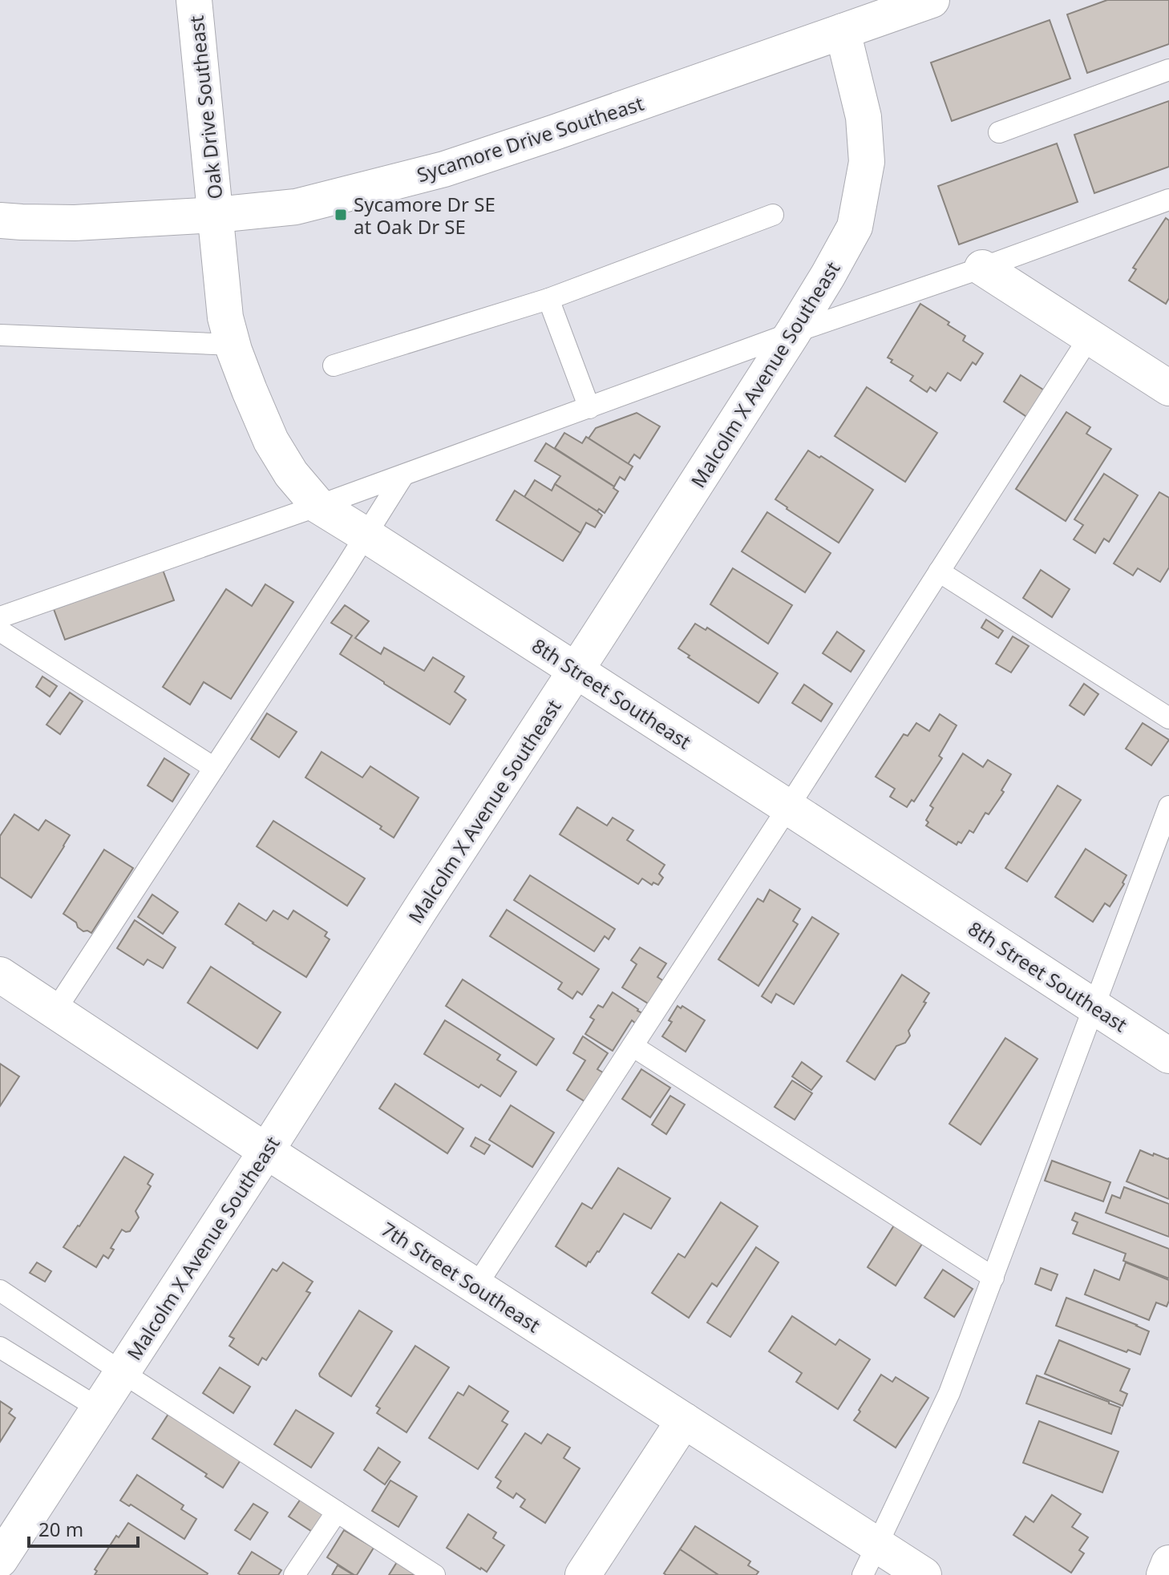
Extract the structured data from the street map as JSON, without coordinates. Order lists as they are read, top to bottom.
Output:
{
  "streets": {
    "street": [
      "Oak Drive Southeast",
      "Sycamore Drive Southeast",
      "Malcolm X Avenue Southeast",
      "8th Street Southeast",
      "7th Street Southeast"
    ]
  },
  "crossings": [
    ["Oak Drive Southeast", "Sycamore Drive Southeast"],
    ["Oak Drive Southeast", "8th Street Southeast"],
    ["Sycamore Drive Southeast", "Malcolm X Avenue Southeast"],
    ["Sycamore Drive Southeast", "8th Street Southeast"],
    ["Malcolm X Avenue Southeast", "8th Street Southeast"],
    ["Malcolm X Avenue Southeast", "7th Street Southeast"]
  ],
  "places": {
    "transit": ["Sycamore Dr SE at Oak Dr SE"]
  },
  "scale_bar": "20 m"
}
